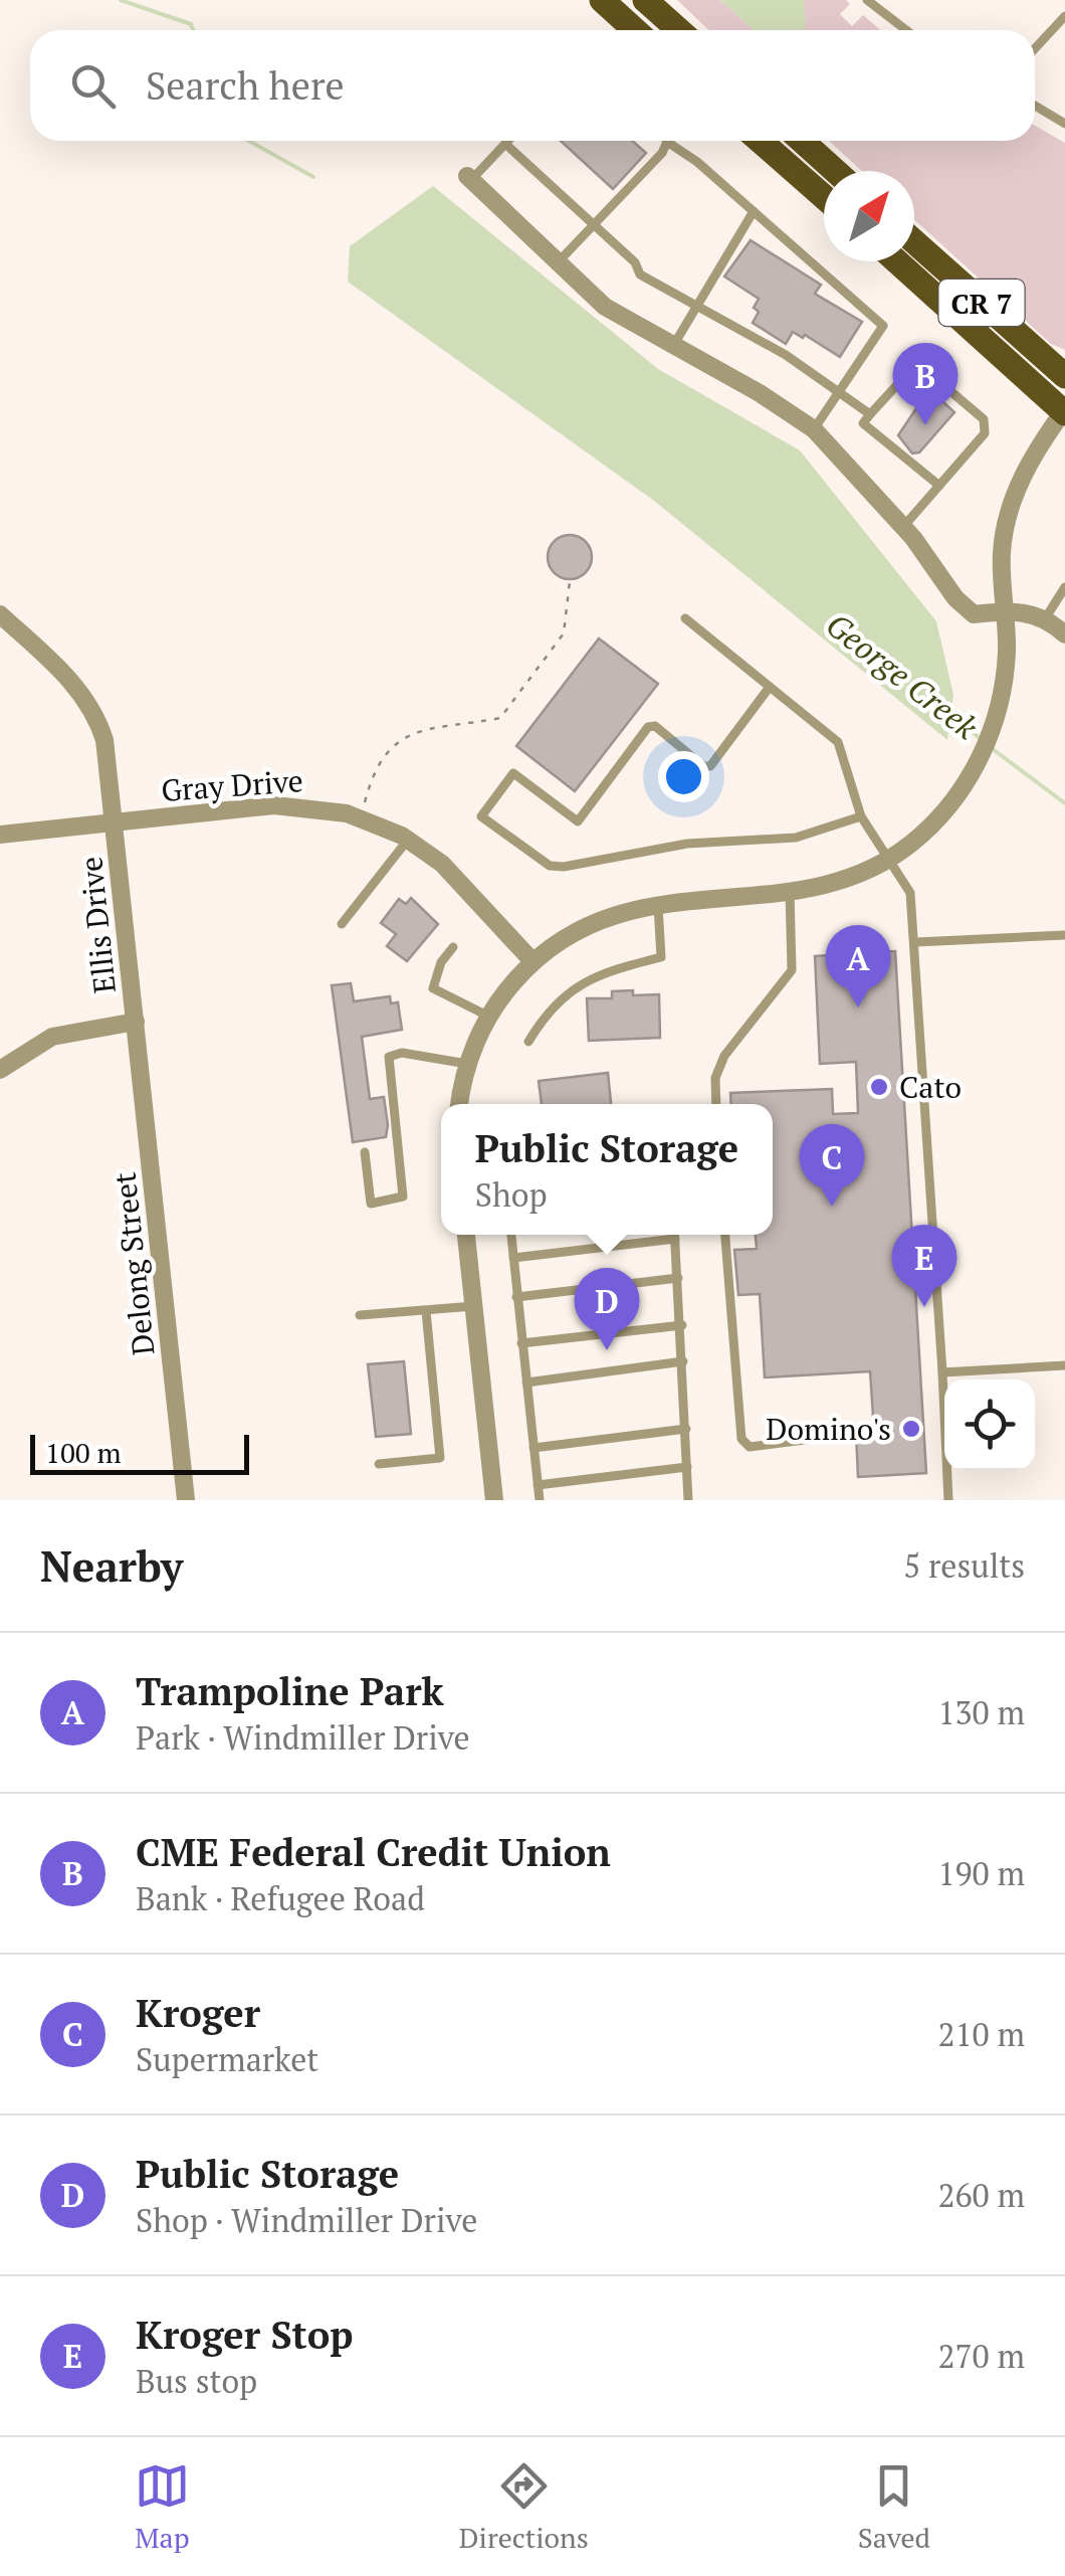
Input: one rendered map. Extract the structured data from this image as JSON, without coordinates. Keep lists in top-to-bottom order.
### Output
{
  "streets": {
    "main road": ["CR 7"],
    "street": ["Gray Drive", "Ellis Drive", "Delong Street"]
  },
  "crossings": [
    ["Gray Drive", "Ellis Drive"],
    ["Ellis Drive", "Delong Street"]
  ],
  "water": ["George Creek"],
  "places": ["Cato", "Domino's"],
  "scale_bar": "100 m",
  "north": "top right",
  "page": {
    "search": "Search here",
    "pins": [
      "B",
      "A",
      "C",
      "E",
      "D"
    ],
    "popup": ["Public Storage", "Shop"],
    "scale": "100 m",
    "heading": ["Nearby", "5 results"],
    "list": [
      {
        "mark": "A",
        "name": "Trampoline Park",
        "note": "Park · Windmiller Drive",
        "value": "130 m"
      },
      {
        "mark": "B",
        "name": "CME Federal Credit Union",
        "note": "Bank · Refugee Road",
        "value": "190 m"
      },
      {
        "mark": "C",
        "name": "Kroger",
        "note": "Supermarket",
        "value": "210 m"
      },
      {
        "mark": "D",
        "name": "Public Storage",
        "note": "Shop · Windmiller Drive",
        "value": "260 m"
      },
      {
        "mark": "E",
        "name": "Kroger Stop",
        "note": "Bus stop",
        "value": "270 m"
      }
    ],
    "nav": ["Map", "Directions", "Saved"]
  }
}
